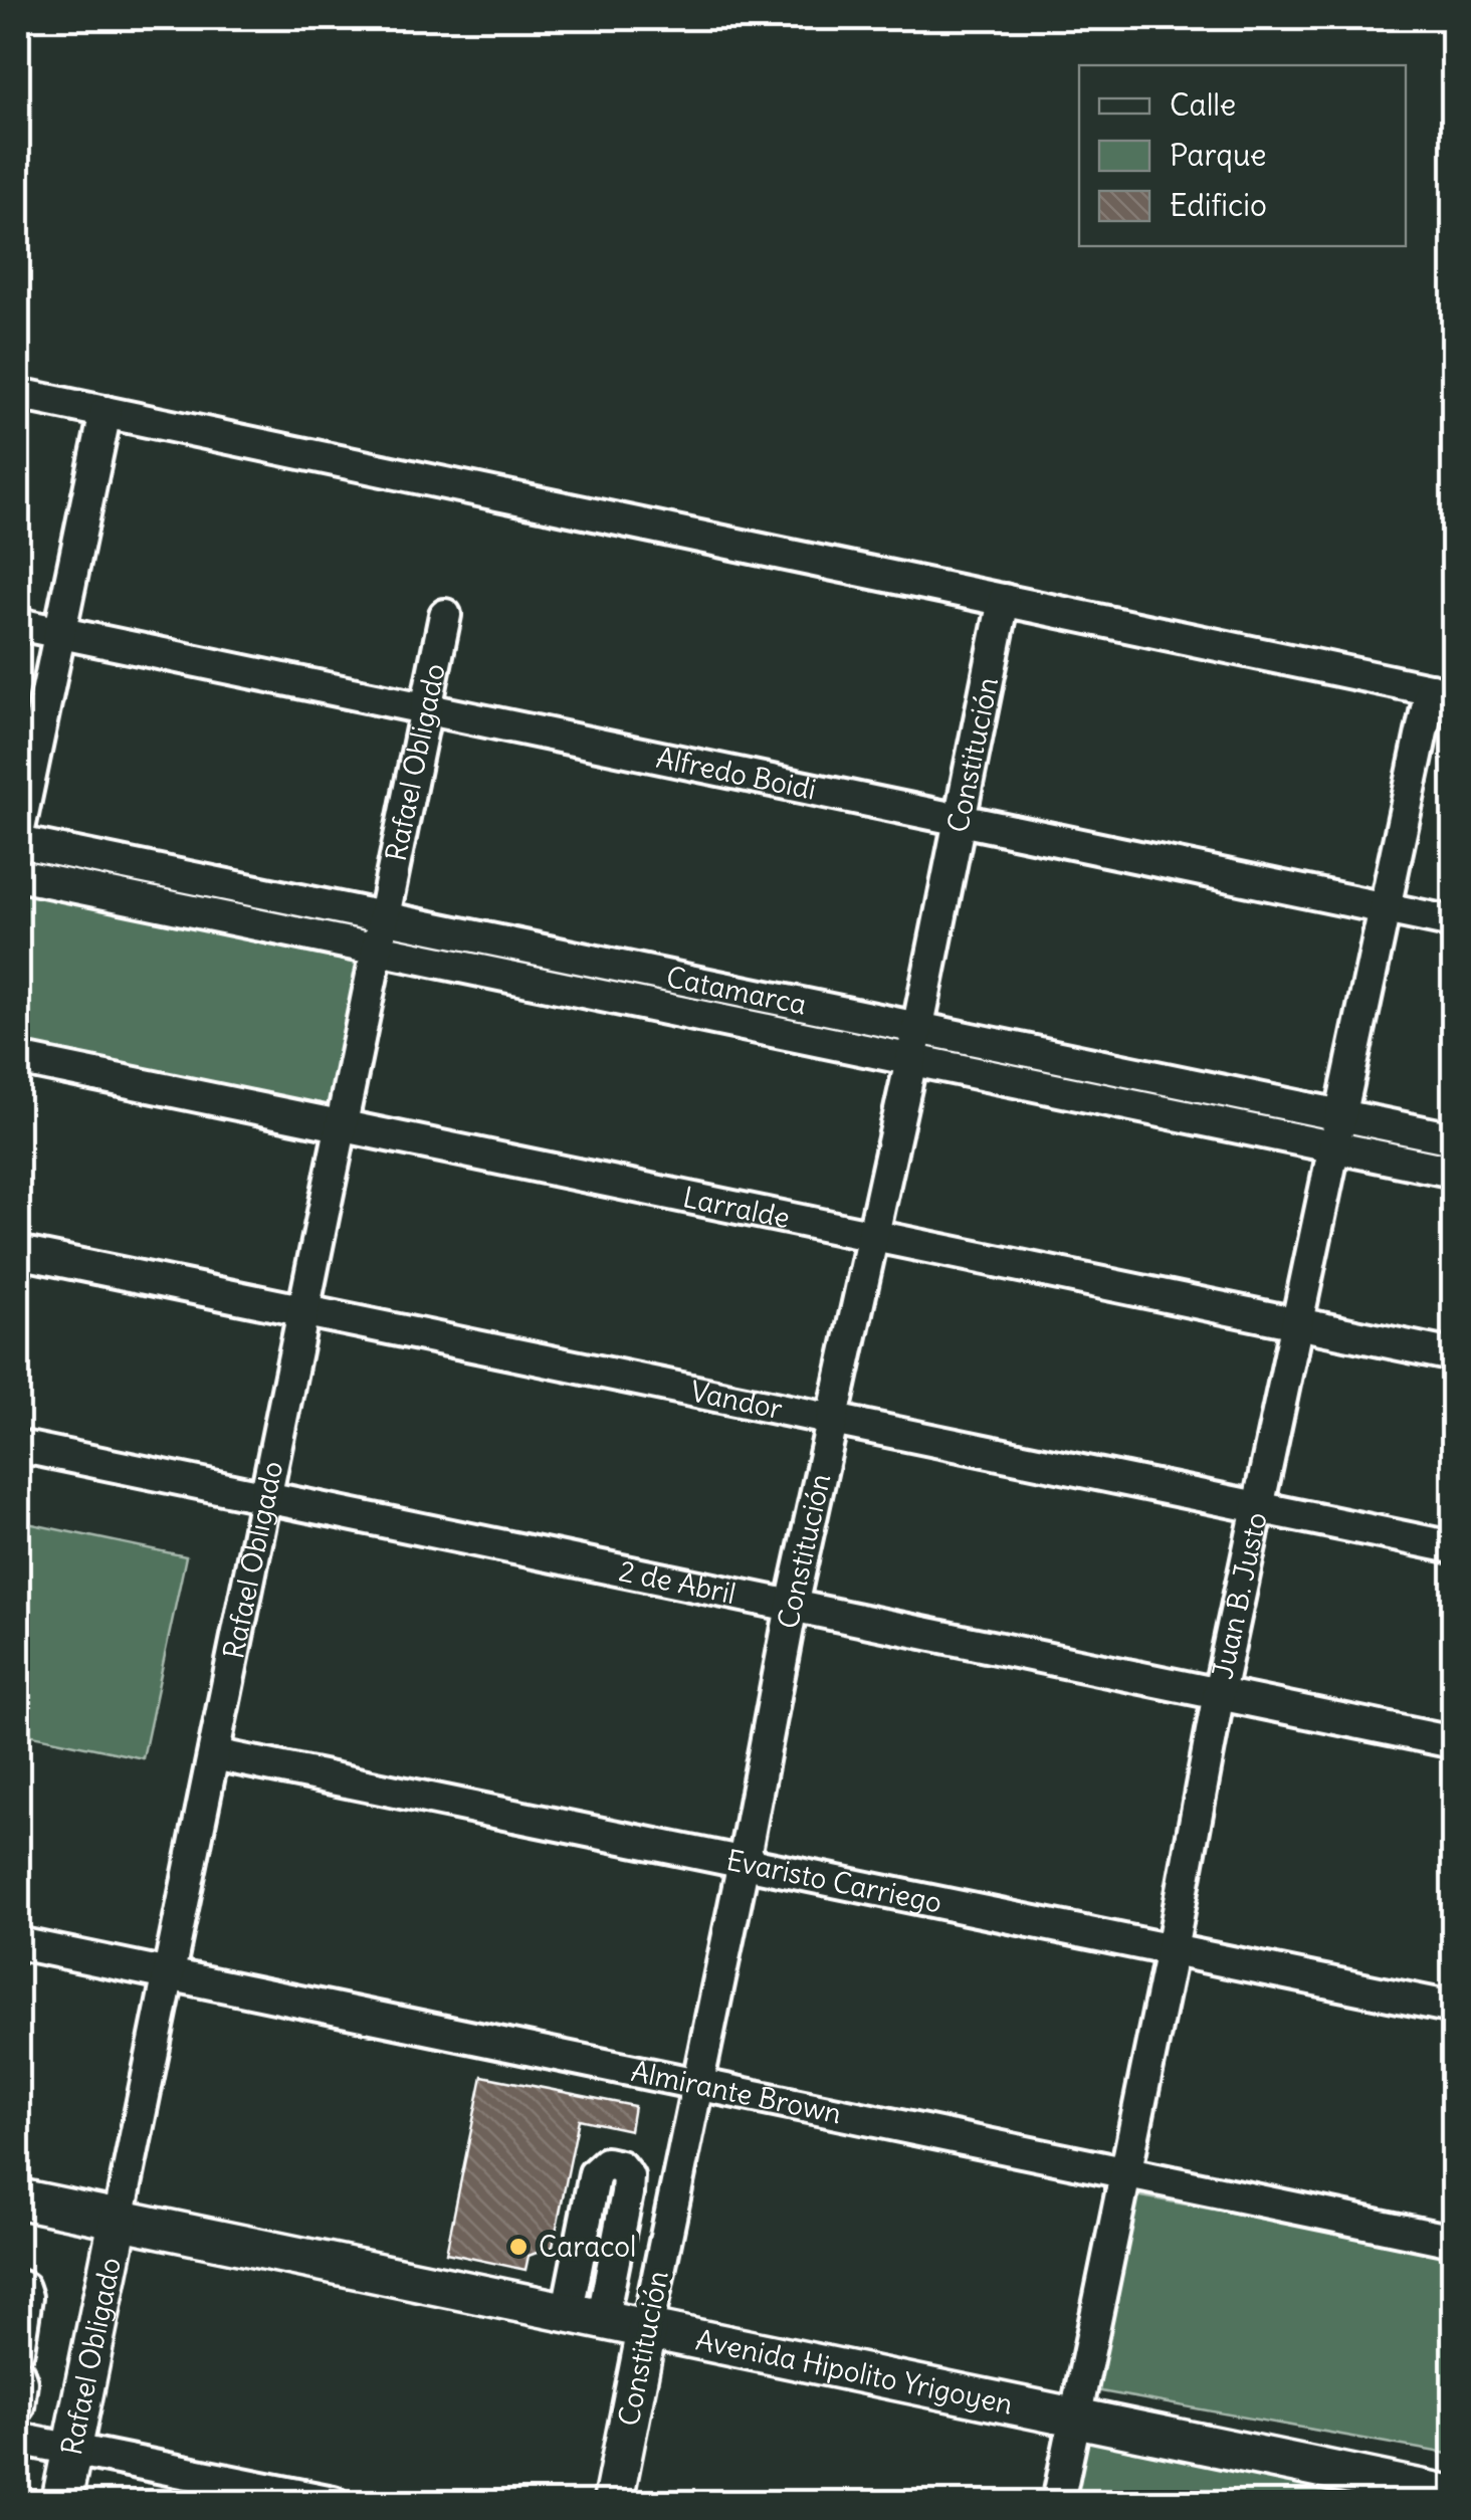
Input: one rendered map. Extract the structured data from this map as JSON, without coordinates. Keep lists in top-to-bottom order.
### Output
{
  "streets": {
    "main road": ["Constitución", "Rafael Obligado", "Avenida Hipolito Yrigoyen"],
    "street": [
      "Alfredo Boidi",
      "Catamarca",
      "Larralde",
      "Vandor",
      "2 de Abril",
      "Juan B. Justo",
      "Evaristo Carriego",
      "Almirante Brown"
    ]
  },
  "crossings": [
    ["Constitución", "Alfredo Boidi"],
    ["Constitución", "Catamarca"],
    ["Constitución", "Larralde"],
    ["Constitución", "Vandor"],
    ["Constitución", "2 de Abril"],
    ["Constitución", "Evaristo Carriego"],
    ["Constitución", "Almirante Brown"],
    ["Constitución", "Avenida Hipolito Yrigoyen"],
    ["Rafael Obligado", "Alfredo Boidi"],
    ["Rafael Obligado", "Catamarca"],
    ["Rafael Obligado", "Larralde"],
    ["Rafael Obligado", "Vandor"],
    ["Rafael Obligado", "2 de Abril"],
    ["Rafael Obligado", "Evaristo Carriego"],
    ["Rafael Obligado", "Almirante Brown"],
    ["Rafael Obligado", "Avenida Hipolito Yrigoyen"],
    ["Alfredo Boidi", "Juan B. Justo"],
    ["Catamarca", "Juan B. Justo"],
    ["Larralde", "Juan B. Justo"],
    ["Vandor", "Juan B. Justo"],
    ["2 de Abril", "Juan B. Justo"],
    ["Juan B. Justo", "Evaristo Carriego"],
    ["Juan B. Justo", "Almirante Brown"],
    ["Juan B. Justo", "Avenida Hipolito Yrigoyen"]
  ],
  "places": ["Caracol"],
  "legend": ["Calle", "Parque", "Edificio"]
}
